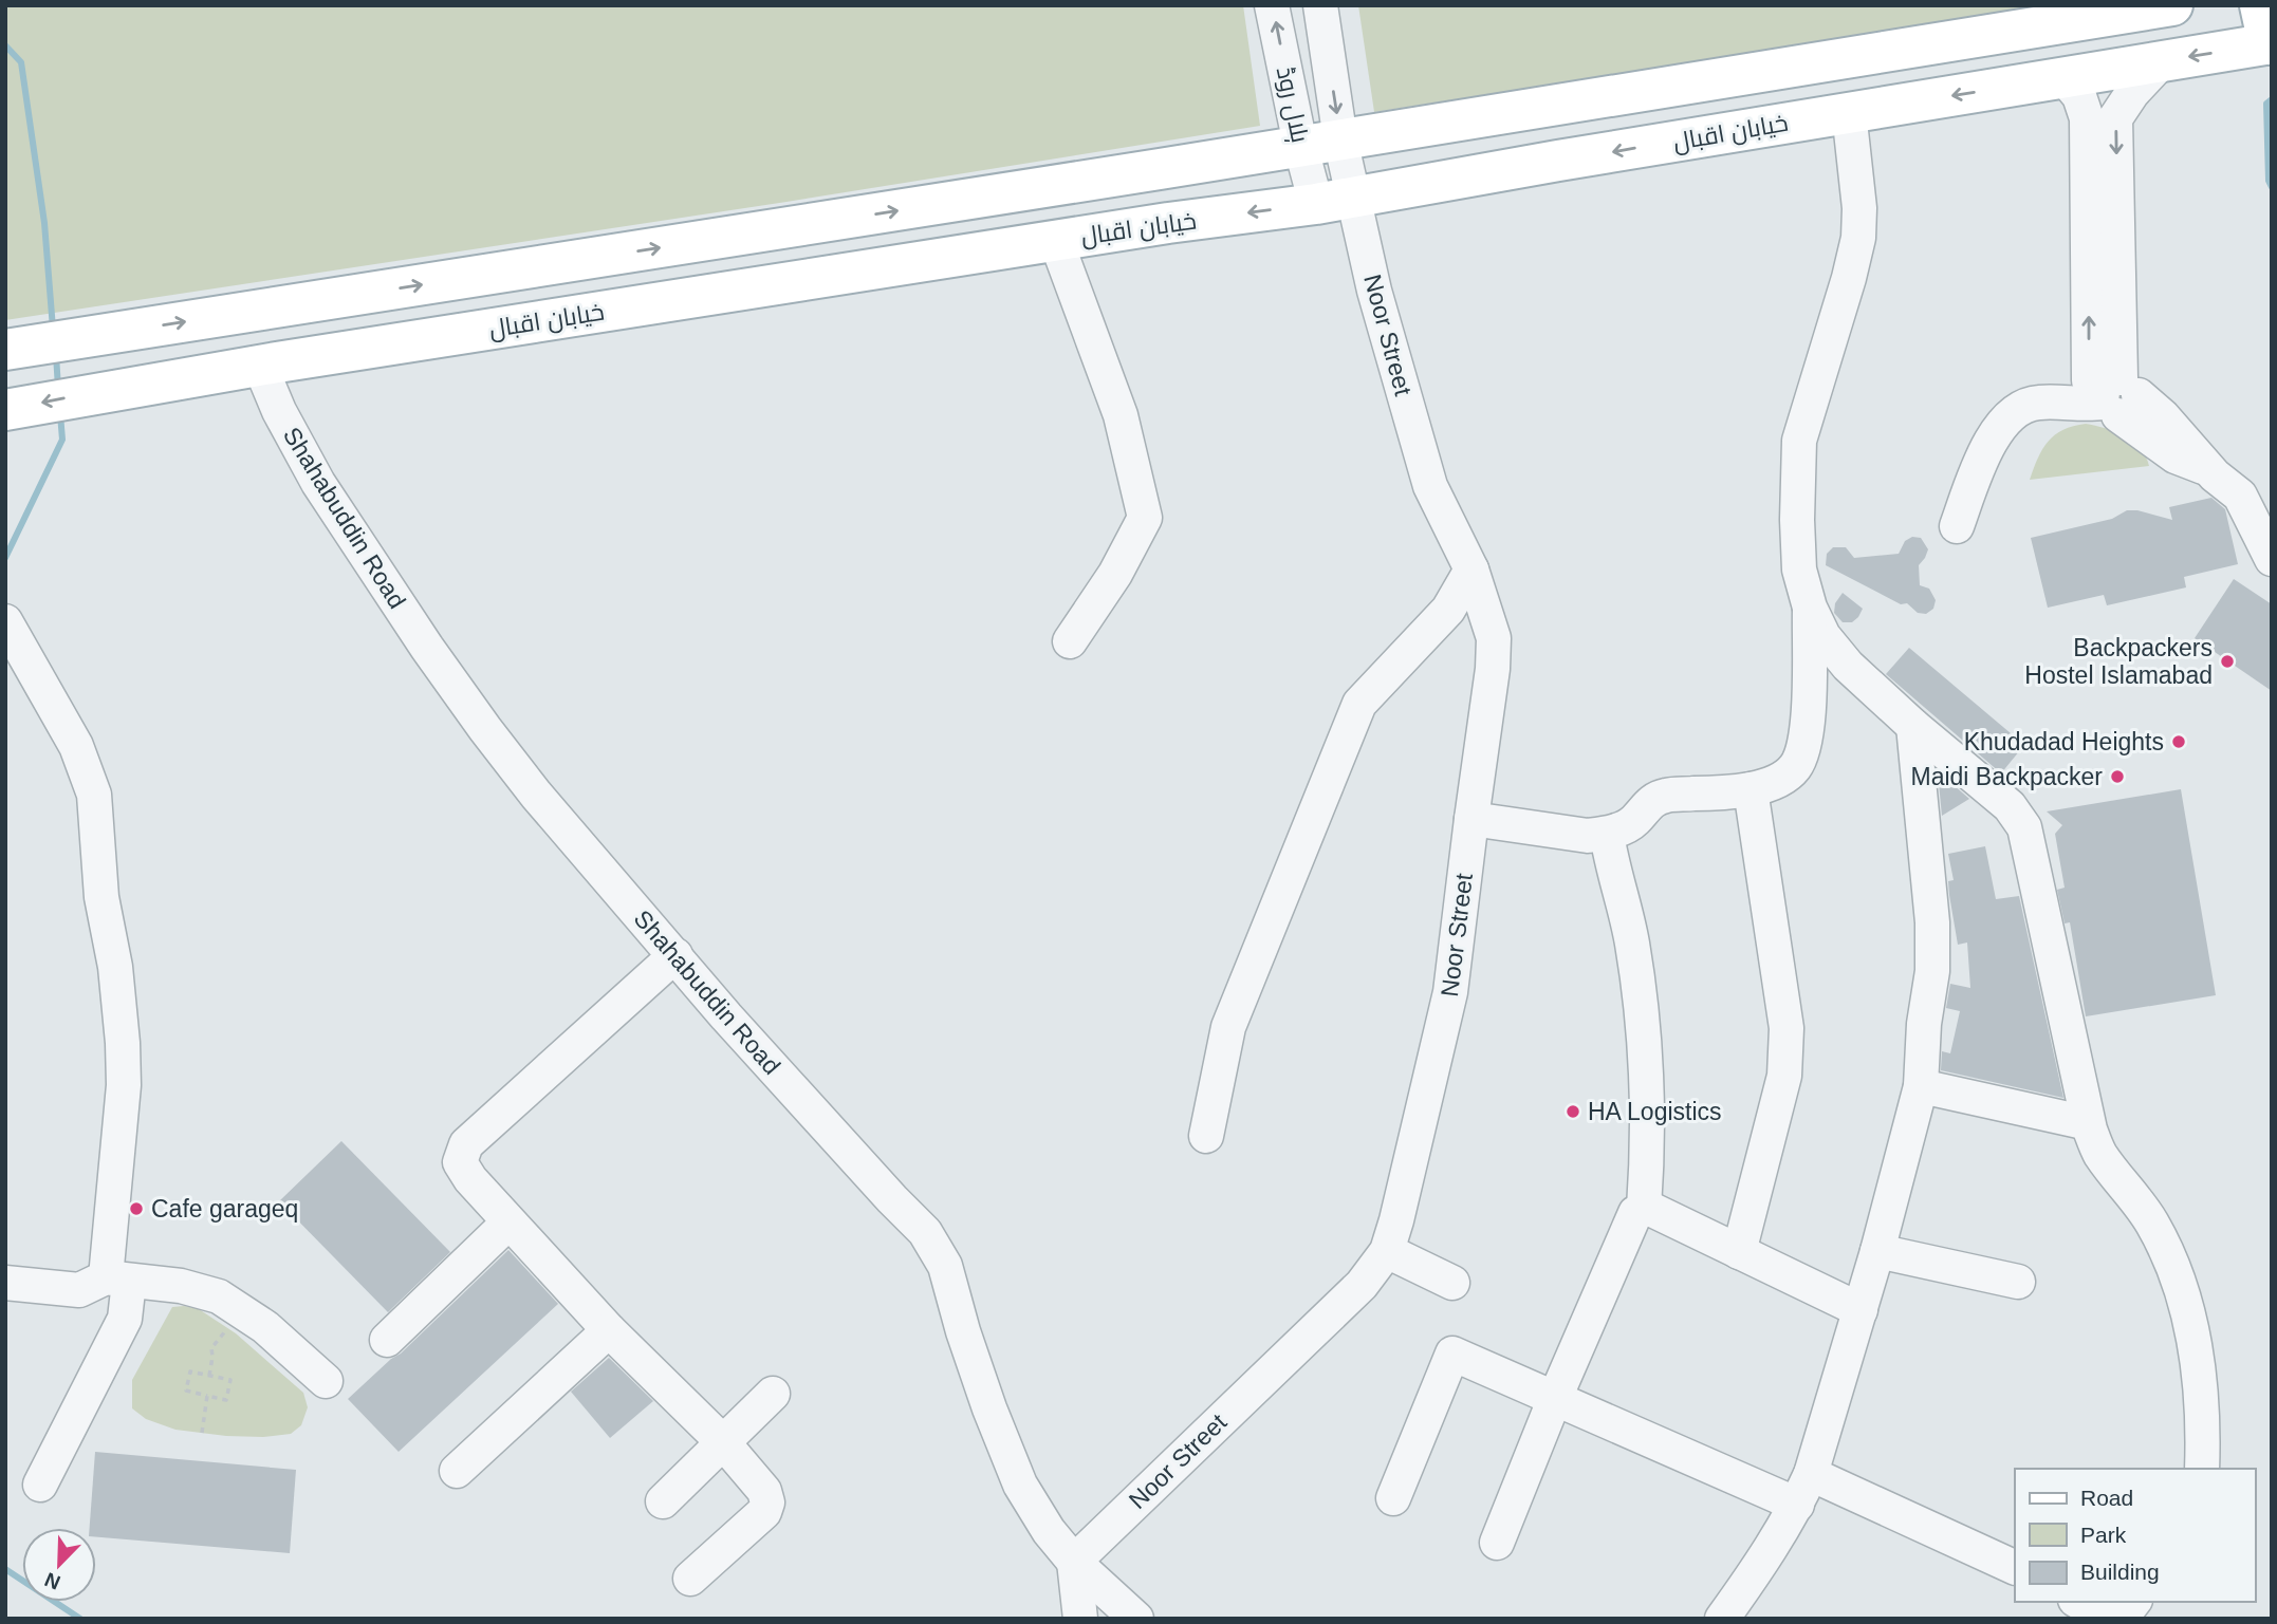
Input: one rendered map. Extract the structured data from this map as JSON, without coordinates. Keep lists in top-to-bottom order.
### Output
{
  "streets": {
    "main road": ["خیابان اقبال"],
    "street": ["ہلال روڈ", "Noor Street", "Shahabuddin Road"]
  },
  "crossings": [
    ["ہلال روڈ", "خیابان اقبال"],
    ["ہلال روڈ", "Noor Street"],
    ["خیابان اقبال", "Noor Street"],
    ["خیابان اقبال", "Shahabuddin Road"],
    ["Noor Street", "Shahabuddin Road"]
  ],
  "places": [
    "Backpackers Hostel Islamabad",
    "Khudadad Heights",
    "Maidi Backpacker",
    "HA Logistics",
    "Cafe garageq"
  ],
  "legend": ["Road", "Park", "Building"],
  "north": "bottom left"
}
